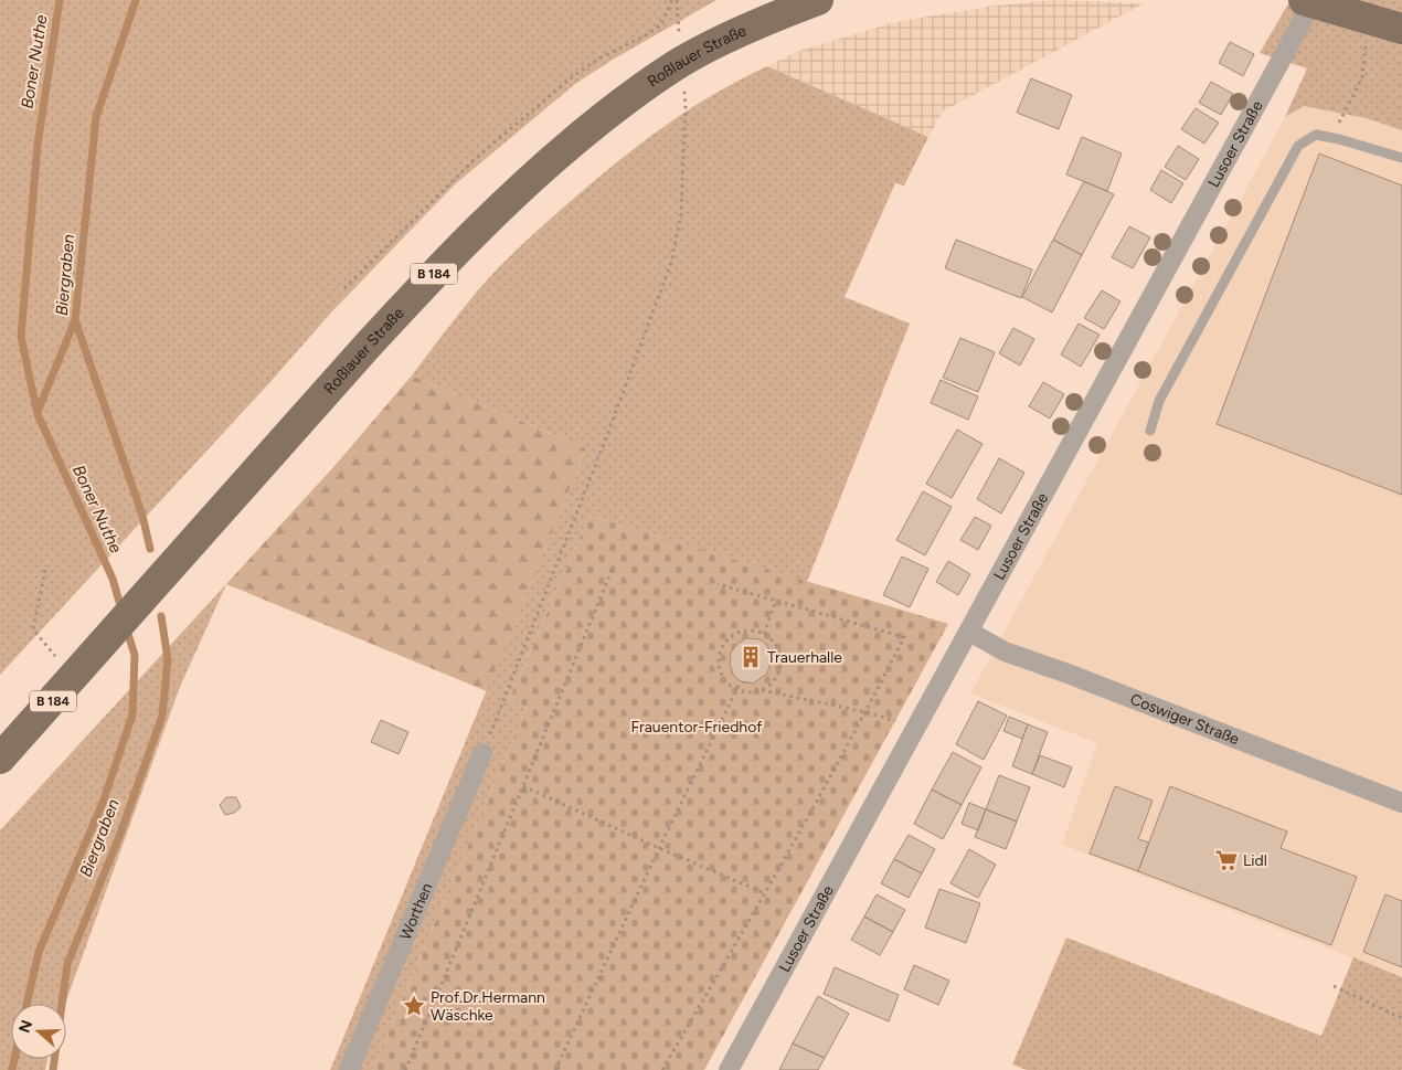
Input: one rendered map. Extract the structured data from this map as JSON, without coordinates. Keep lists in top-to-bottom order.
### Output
{
  "streets": {
    "main road": ["Roßlauer Straße", "B 184"],
    "street": ["Lusoer Straße", "Coswiger Straße", "Worthen"]
  },
  "crossings": [
    ["Lusoer Straße", "Coswiger Straße"]
  ],
  "water": ["Boner Nuthe", "Biergraben"],
  "parks": ["Frauentor-Friedhof"],
  "places": {
    "building": ["Trauerhalle"],
    "supermarket": ["Lidl"],
    "place": ["Prof.Dr.Hermann Wäschke"]
  },
  "north": "left"
}
